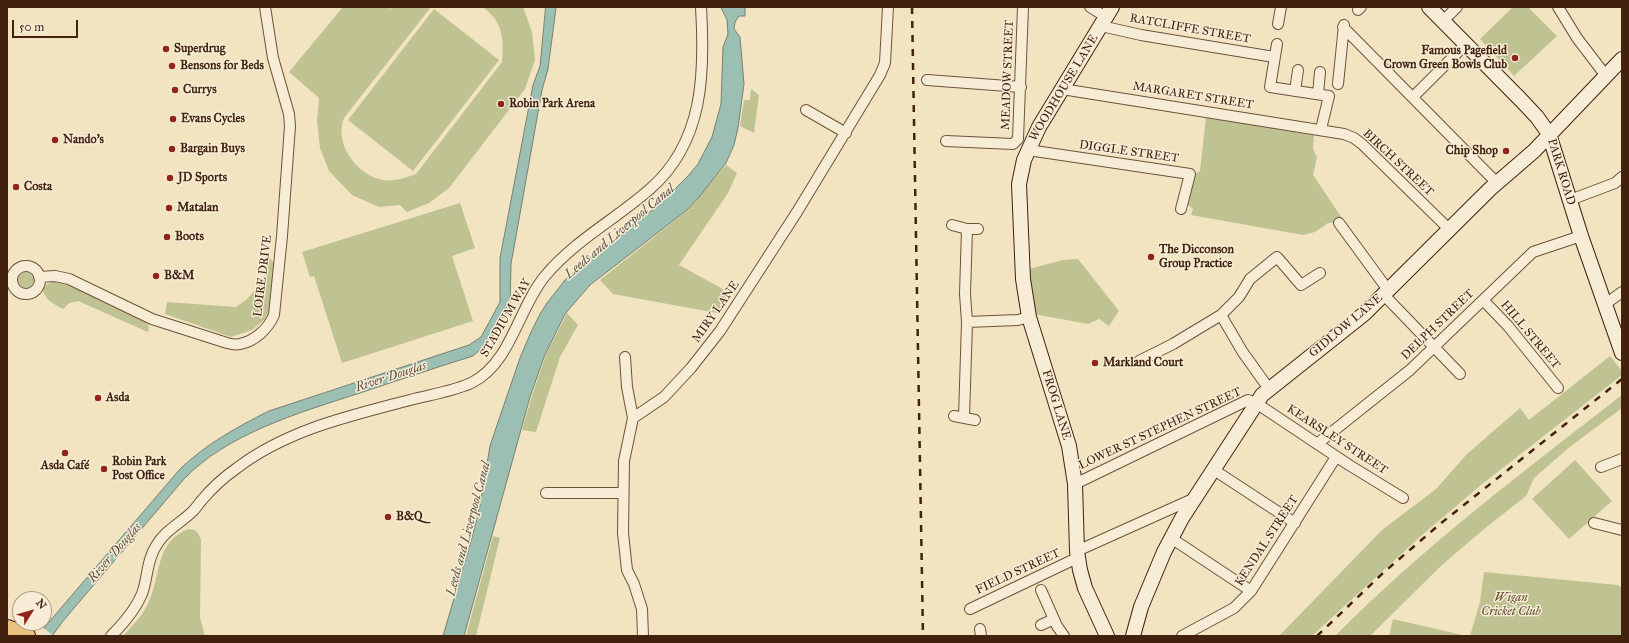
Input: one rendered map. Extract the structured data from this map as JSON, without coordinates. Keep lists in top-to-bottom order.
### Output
{
  "streets": {
    "street": [
      "RATCLIFFE STREET",
      "MEADOW STREET",
      "WOODHOUSE LANE",
      "MARGARET STREET",
      "DIGGLE STREET",
      "BIRCH STREET",
      "PARK ROAD",
      "LOIRE DRIVE",
      "MIRY LANE",
      "STADIUM WAY",
      "DELPH STREET",
      "GIDLOW LANE",
      "HILL STREET",
      "FROG LANE",
      "LOWER ST STEPHEN STREET",
      "KEARSLEY STREET",
      "KENDAL STREET",
      "FIELD STREET"
    ]
  },
  "crossings": [
    ["RATCLIFFE STREET", "WOODHOUSE LANE"],
    ["WOODHOUSE LANE", "MARGARET STREET"],
    ["WOODHOUSE LANE", "DIGGLE STREET"],
    ["WOODHOUSE LANE", "FROG LANE"],
    ["MARGARET STREET", "BIRCH STREET"],
    ["BIRCH STREET", "GIDLOW LANE"],
    ["PARK ROAD", "DELPH STREET"],
    ["PARK ROAD", "GIDLOW LANE"],
    ["DELPH STREET", "HILL STREET"],
    ["DELPH STREET", "KEARSLEY STREET"],
    ["GIDLOW LANE", "LOWER ST STEPHEN STREET"],
    ["GIDLOW LANE", "KEARSLEY STREET"],
    ["GIDLOW LANE", "FIELD STREET"],
    ["FROG LANE", "LOWER ST STEPHEN STREET"],
    ["FROG LANE", "FIELD STREET"],
    ["LOWER ST STEPHEN STREET", "KEARSLEY STREET"],
    ["KEARSLEY STREET", "KENDAL STREET"]
  ],
  "water": ["Leeds and Liverpool Canal", "River Douglas"],
  "parks": ["Wigan Cricket Club"],
  "places": [
    "Superdrug",
    "Famous Pagefield Crown Green Bowls Club",
    "Bensons for Beds",
    "Currys",
    "Robin Park Arena",
    "Evans Cycles",
    "Nando's",
    "Bargain Buys",
    "Chip Shop",
    "JD Sports",
    "Costa",
    "Matalan",
    "Boots",
    "The Dicconson Group Practice",
    "B&M",
    "Markland Court",
    "Asda",
    "Asda Café",
    "Robin Park Post Office",
    "B&Q"
  ],
  "scale_bar": "50 m",
  "north": "top right"
}
